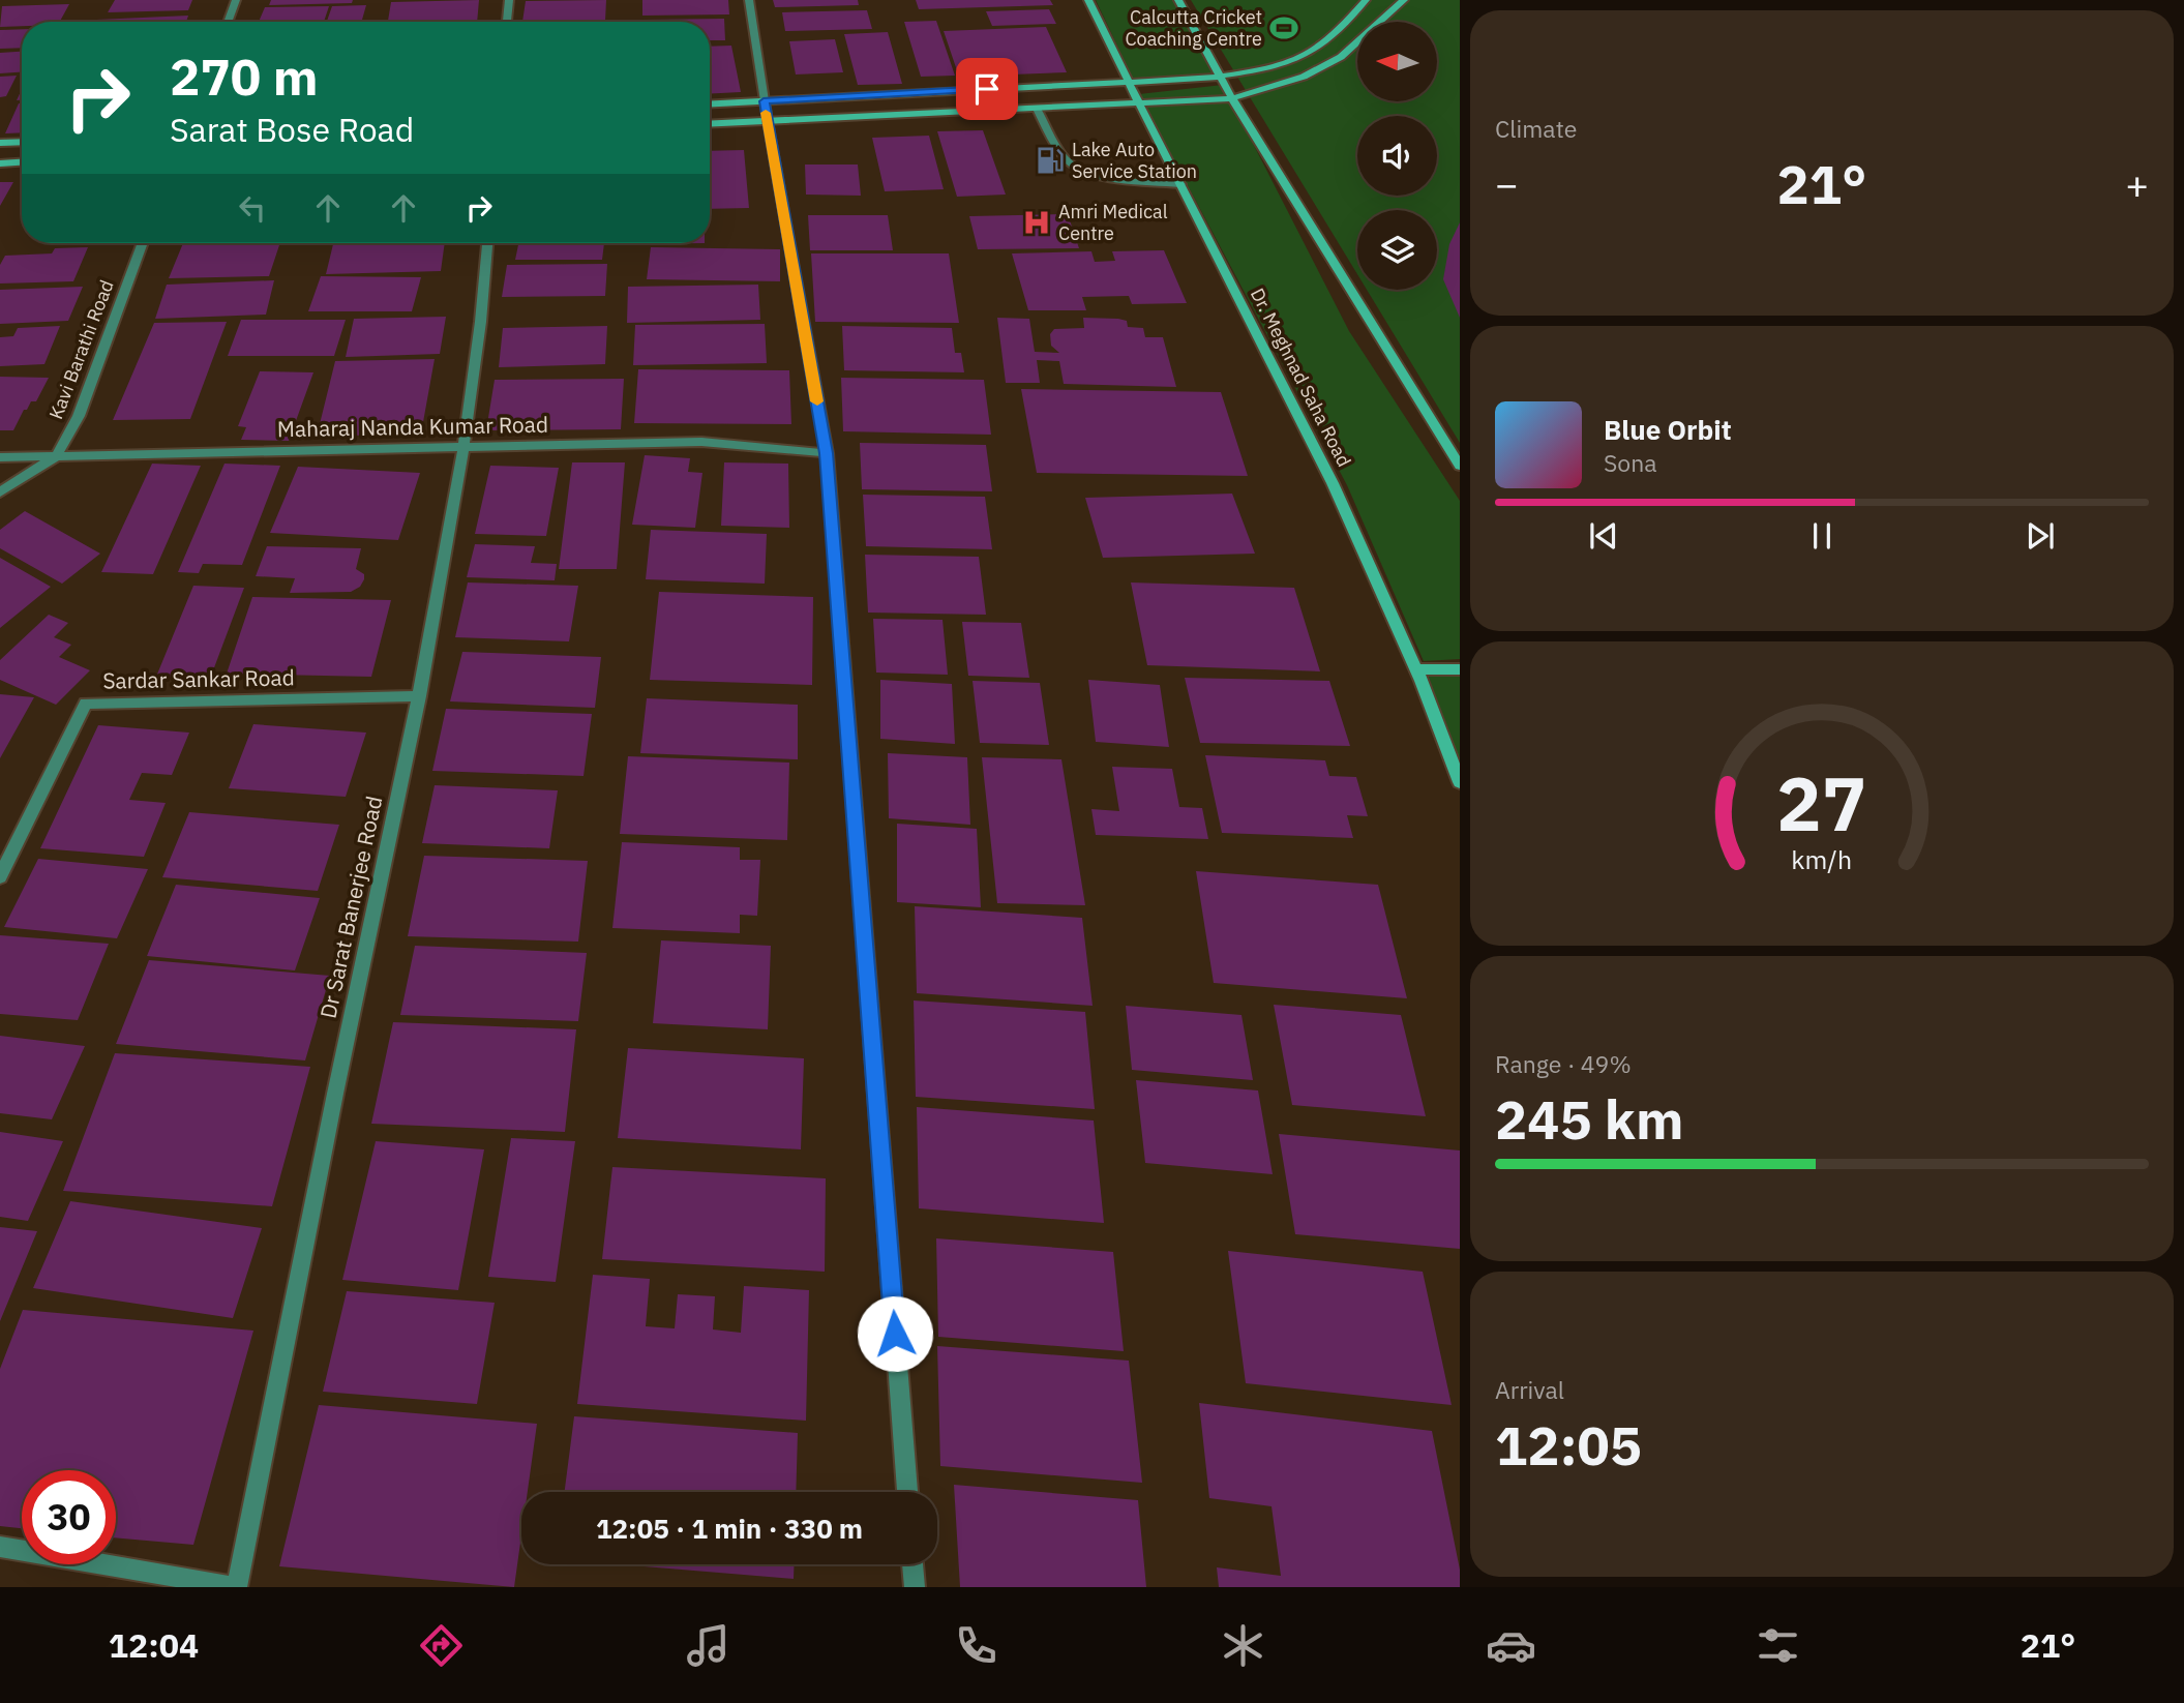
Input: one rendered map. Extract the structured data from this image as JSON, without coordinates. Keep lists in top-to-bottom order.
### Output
{
  "streets": {
    "street": [
      "Kavi Barathi Road",
      "Dr. Meghnad Saha Road",
      "Maharaj Nanda Kumar Road",
      "Sardar Sankar Road",
      "Dr Sarat Banerjee Road"
    ]
  },
  "crossings": [
    ["Kavi Barathi Road", "Maharaj Nanda Kumar Road"],
    ["Maharaj Nanda Kumar Road", "Dr Sarat Banerjee Road"],
    ["Sardar Sankar Road", "Dr Sarat Banerjee Road"]
  ],
  "places": {
    "sports": ["Calcutta Cricket Coaching Centre"],
    "fuel station": ["Lake Auto Service Station"],
    "hospital": ["Amri Medical Centre"]
  },
  "north": "left",
  "page": {
    "tile": [
      "Climate",
      ["Range · 49%", "245 km"],
      ["Arrival", "12:05"]
    ],
    "turn": ["270 m", "Sarat Bose Road"],
    "heat": ["−", "21°", "+"],
    "song": ["Blue Orbit", "Sona"],
    "limit": "30",
    "trip": "12:05 · 1 min · 330 m",
    "tabs": ["12:04", "21°"],
    "gauge": ["27", "km/h"]
  }
}
